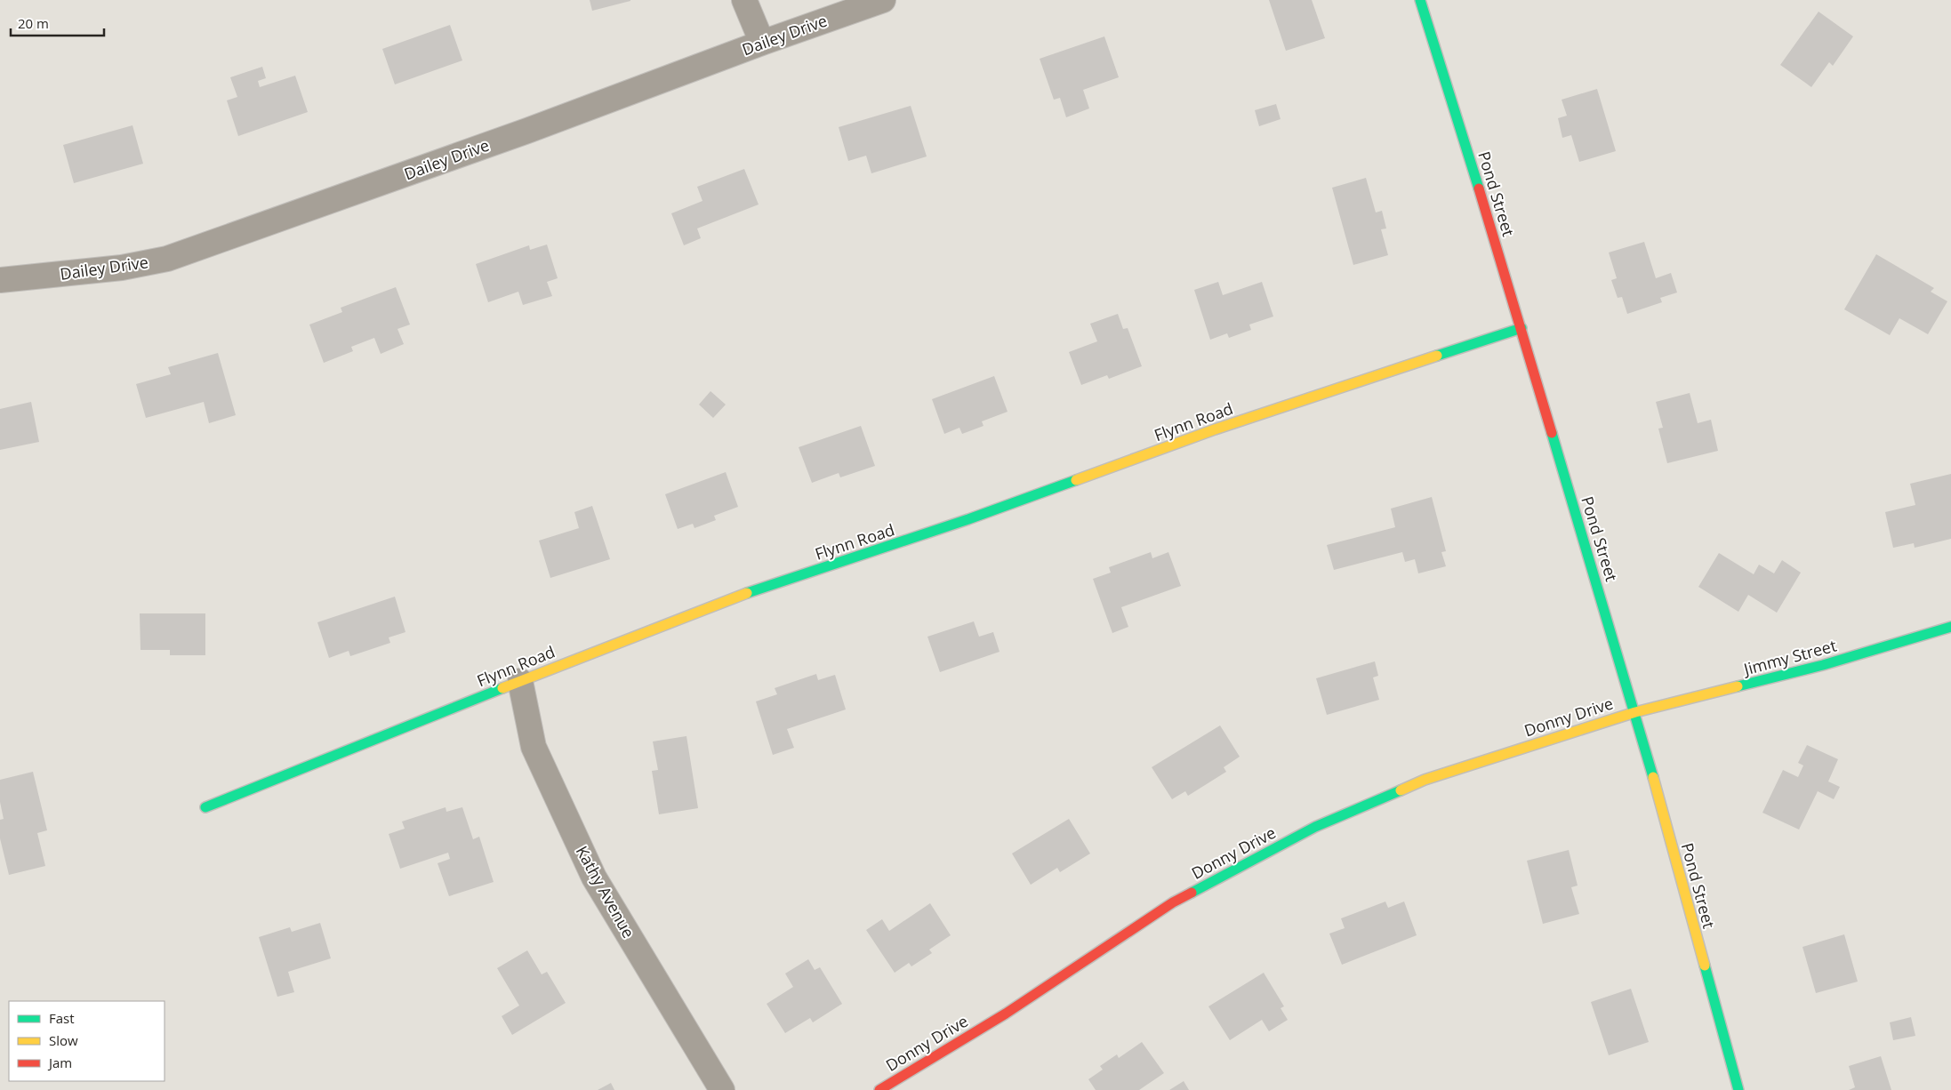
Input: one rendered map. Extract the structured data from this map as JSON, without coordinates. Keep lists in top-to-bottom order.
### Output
{
  "streets": {
    "street": [
      "Dailey Drive",
      "Pond Street",
      "Flynn Road",
      "Jimmy Street",
      "Donny Drive",
      "Kathy Avenue"
    ]
  },
  "crossings": [
    ["Pond Street", "Flynn Road"],
    ["Pond Street", "Jimmy Street"],
    ["Pond Street", "Donny Drive"],
    ["Flynn Road", "Kathy Avenue"],
    ["Jimmy Street", "Donny Drive"]
  ],
  "legend": ["Fast", "Slow", "Jam"],
  "scale_bar": "20 m"
}
